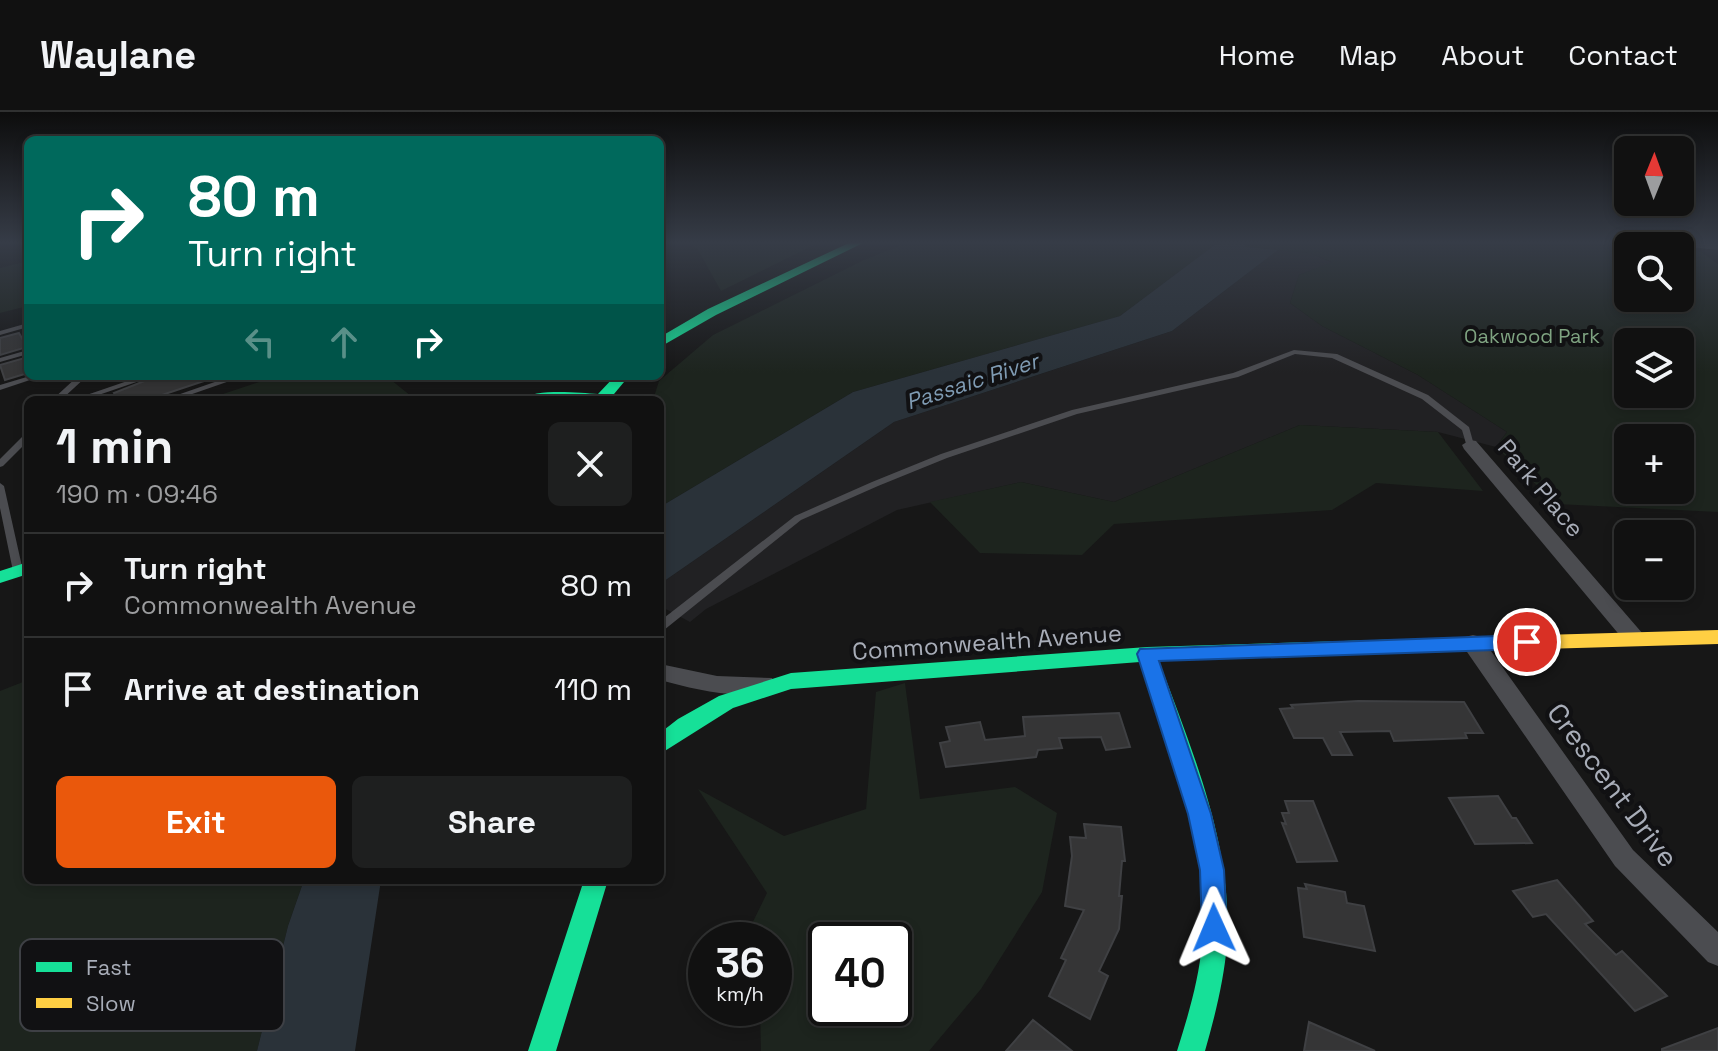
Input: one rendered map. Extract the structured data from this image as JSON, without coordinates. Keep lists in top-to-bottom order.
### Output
{
  "streets": {
    "street": ["Park Place", "Commonwealth Avenue", "Crescent Drive"]
  },
  "crossings": [
    ["Park Place", "Commonwealth Avenue"],
    ["Commonwealth Avenue", "Crescent Drive"]
  ],
  "water": ["Passaic River"],
  "parks": ["Oakwood Park"],
  "legend": ["Fast", "Slow"],
  "north": "top",
  "page": {
    "header": "Waylane",
    "nav": [
      "Home",
      "Map",
      "About",
      "Contact"
    ],
    "map_buttons": ["+", "−"],
    "turn": ["80 m", "Turn right"],
    "heading": ["1 min", "190 m · 09:46"],
    "list": [
      {
        "name": "Turn right",
        "note": "Commonwealth Avenue",
        "value": "80 m"
      },
      {
        "name": "Arrive at destination",
        "value": "110 m"
      }
    ],
    "buttons": ["Exit", "Share"],
    "speed": "36 km/h",
    "limit": "40"
  }
}
